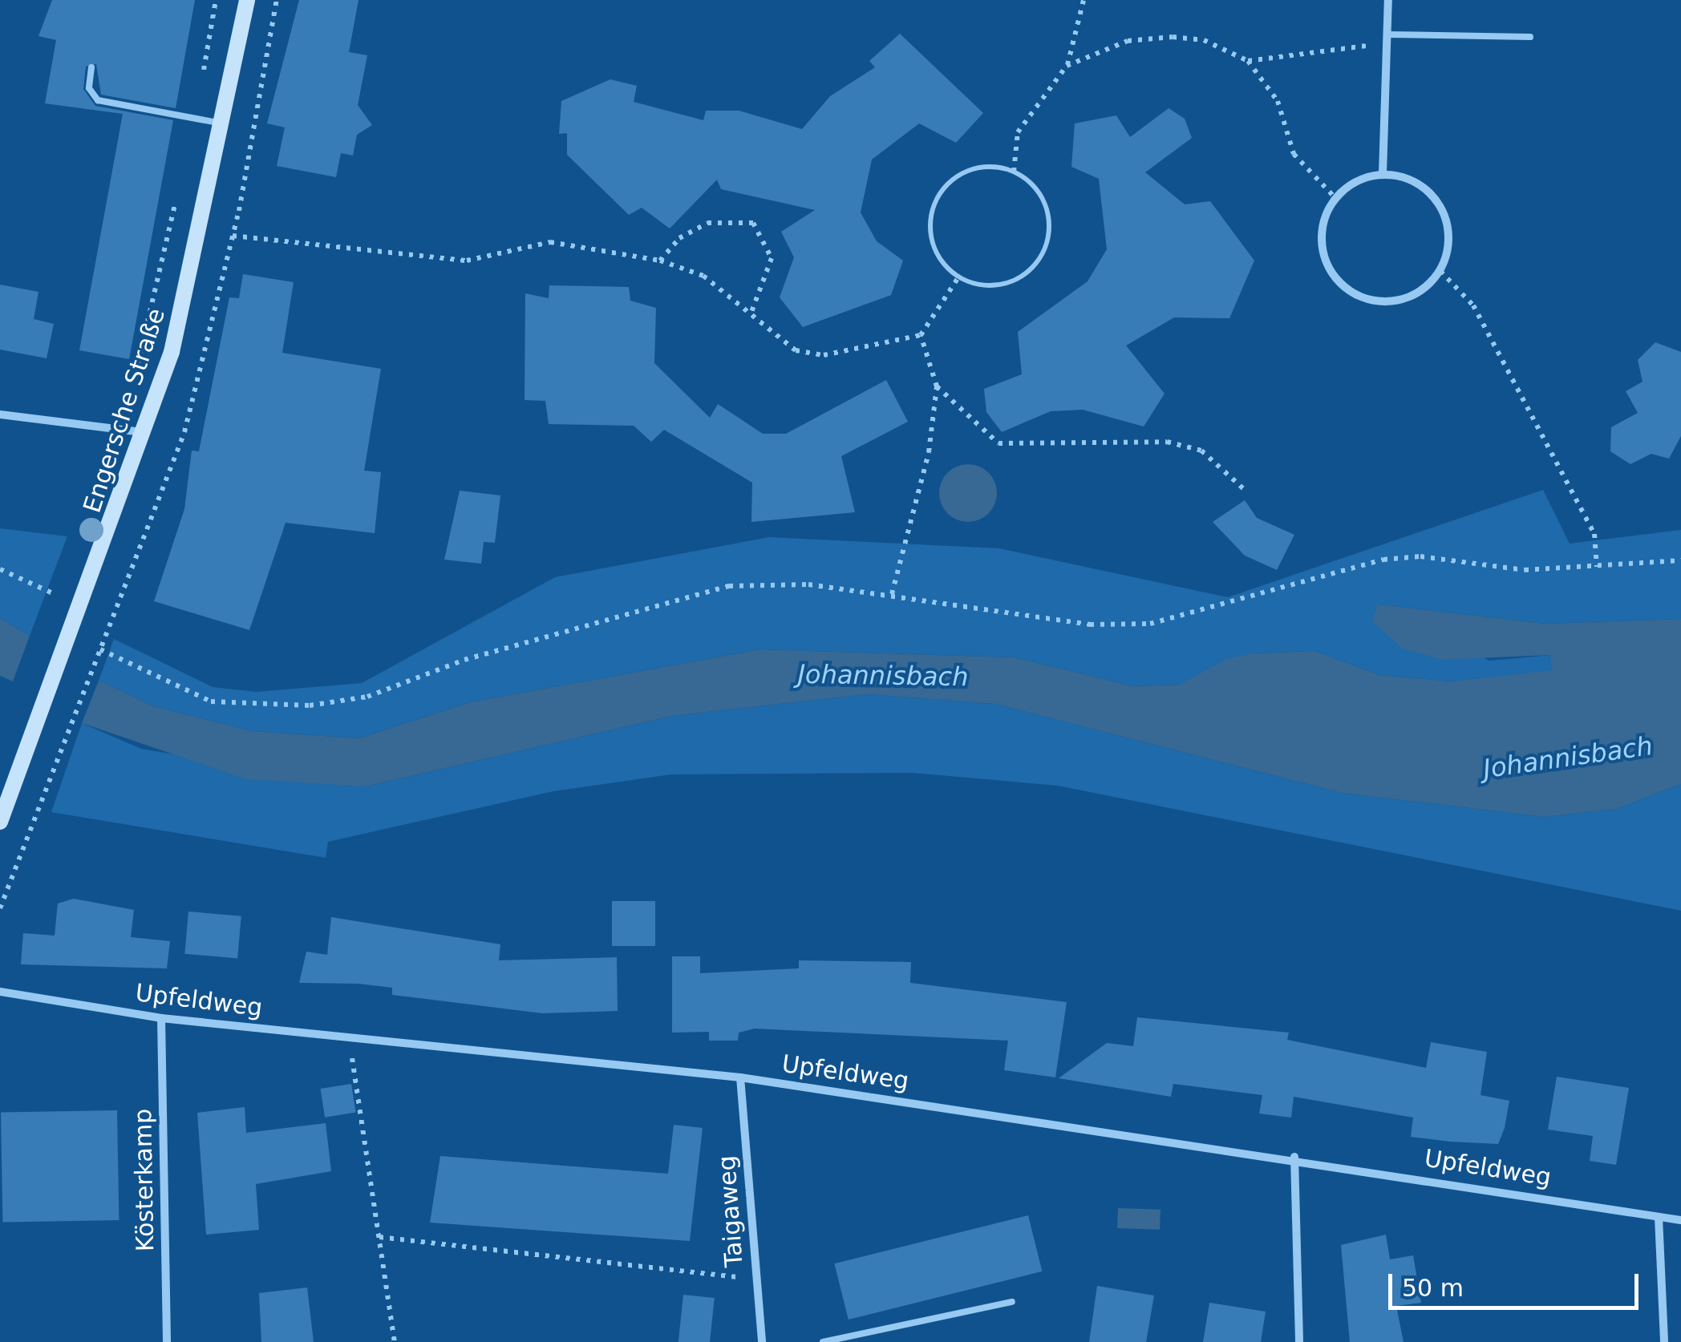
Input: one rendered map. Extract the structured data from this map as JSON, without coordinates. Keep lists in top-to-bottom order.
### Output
{
  "streets": {
    "main road": ["Engersche Straße"],
    "street": ["Upfeldweg", "Kösterkamp", "Taigaweg"]
  },
  "crossings": [
    ["Upfeldweg", "Kösterkamp"],
    ["Upfeldweg", "Taigaweg"]
  ],
  "water": ["Johannisbach"],
  "scale_bar": "50 m"
}
